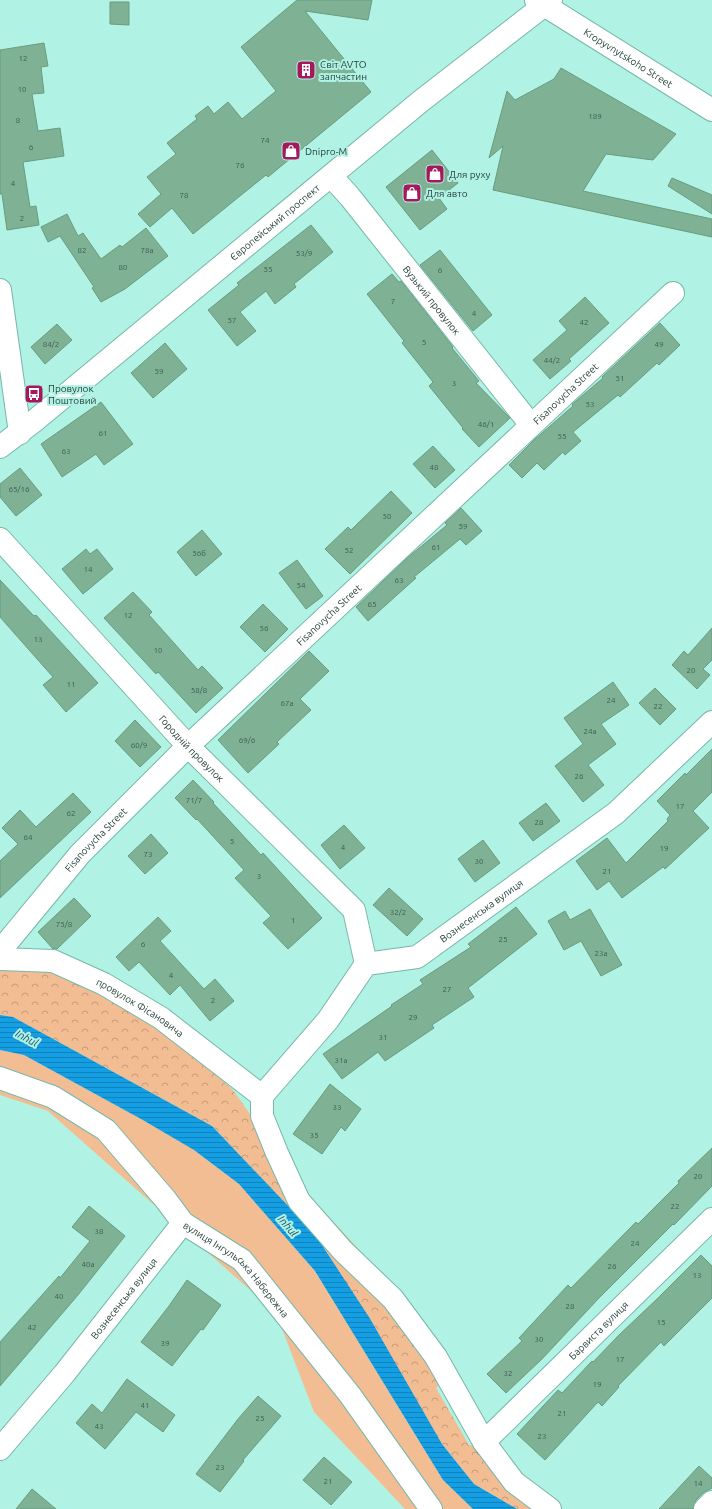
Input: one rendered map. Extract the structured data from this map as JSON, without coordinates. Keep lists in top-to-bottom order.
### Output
{
  "streets": {
    "street": [
      "Kropyvnytskoho Street",
      "Європейський проспект",
      "Вузький провулок",
      "Fisanovycha Street",
      "Городній провулок",
      "Вознесенська вулиця",
      "провулок Фісановича",
      "вулиця Інгульська Набережна",
      "Барвиста вулиця"
    ]
  },
  "crossings": [
    ["Kropyvnytskoho Street", "Європейський проспект"],
    ["Європейський проспект", "Вузький провулок"],
    ["Вузький провулок", "Fisanovycha Street"],
    ["Fisanovycha Street", "Городній провулок"],
    ["Городній провулок", "Вознесенська вулиця"],
    ["Вознесенська вулиця", "вулиця Інгульська Набережна"]
  ],
  "water": ["Inhul"],
  "places": {
    "building": ["Світ AVTO запчастин"],
    "shop": ["Dnipro-M", "Для руху", "Для авто"],
    "bus stop": ["Провулок Поштовий"]
  },
  "house_numbers": [
    "12",
    "10",
    "189",
    "8",
    "74",
    "6",
    "76",
    "4",
    "78",
    "2",
    "82",
    "78а",
    "53/9",
    "80",
    "55",
    "6",
    "7",
    "4",
    "57",
    "42",
    "5",
    "84/2",
    "49",
    "44/2",
    "59",
    "51",
    "3",
    "53",
    "46/1",
    "61",
    "55",
    "63",
    "48",
    "65/16",
    "50",
    "59",
    "61",
    "52",
    "56б",
    "14",
    "63",
    "54",
    "65",
    "12",
    "56",
    "13",
    "10",
    "20",
    "11",
    "58/8",
    "24",
    "67а",
    "22",
    "24а",
    "69/6",
    "60/9",
    "26",
    "71/7",
    "17",
    "62",
    "28",
    "64",
    "5",
    "4",
    "19",
    "73",
    "30",
    "21",
    "3",
    "32/2",
    "1",
    "75/8",
    "25",
    "6",
    "23а",
    "4",
    "27",
    "2",
    "29",
    "31",
    "31а",
    "33",
    "35",
    "20",
    "22",
    "38",
    "24",
    "40а",
    "26",
    "13",
    "40",
    "28",
    "15",
    "42",
    "30",
    "39",
    "17",
    "32",
    "19",
    "41",
    "21",
    "25",
    "43",
    "23",
    "23",
    "21",
    "14"
  ]
}
